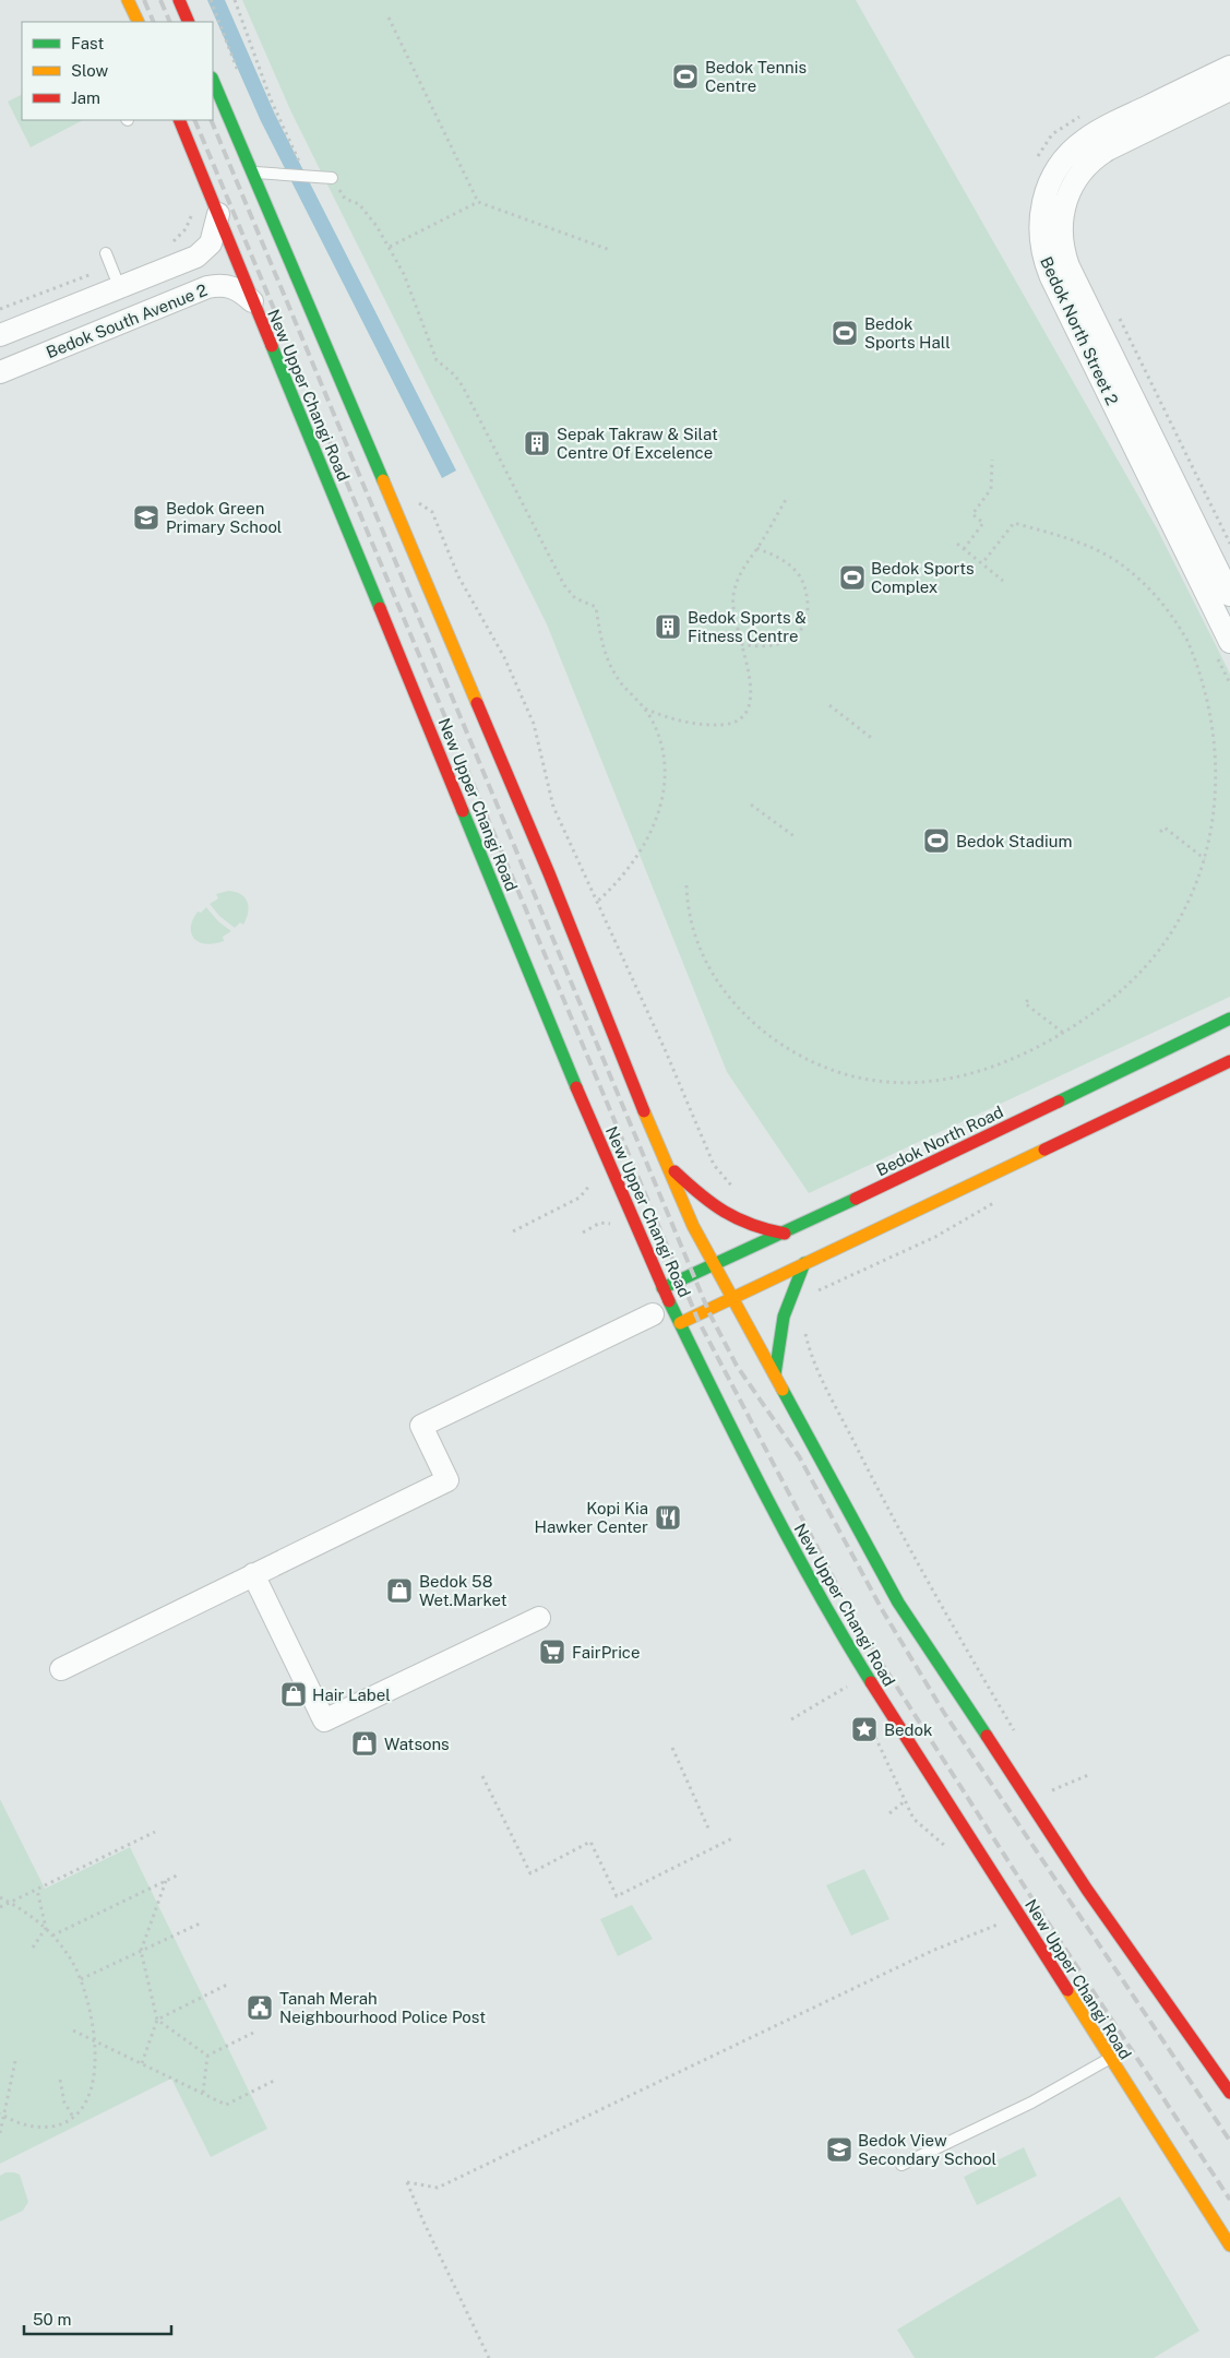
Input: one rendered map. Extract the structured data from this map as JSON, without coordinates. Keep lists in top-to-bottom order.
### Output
{
  "streets": {
    "main road": ["New Upper Changi Road", "Bedok North Road"],
    "street": ["Bedok South Avenue 2", "Bedok North Street 2"]
  },
  "crossings": [
    ["Bedok South Avenue 2", "New Upper Changi Road"],
    ["New Upper Changi Road", "Bedok North Road"]
  ],
  "places": {
    "sports": [
      "Bedok Tennis Centre",
      "Bedok Sports Hall",
      "Bedok Sports Complex",
      "Bedok Stadium"
    ],
    "building": ["Sepak Takraw & Silat Centre Of Excelence", "Bedok Sports & Fitness Centre"],
    "school or university": ["Bedok Green Primary School", "Bedok View Secondary School"],
    "restaurant": ["Kopi Kia Hawker Center"],
    "shop": ["Bedok 58 Wet.Market", "Hair Label", "Watsons"],
    "supermarket": ["FairPrice"],
    "place": ["Bedok"],
    "public building": ["Tanah Merah Neighbourhood Police Post"]
  },
  "legend": ["Fast", "Slow", "Jam"],
  "scale_bar": "50 m"
}
